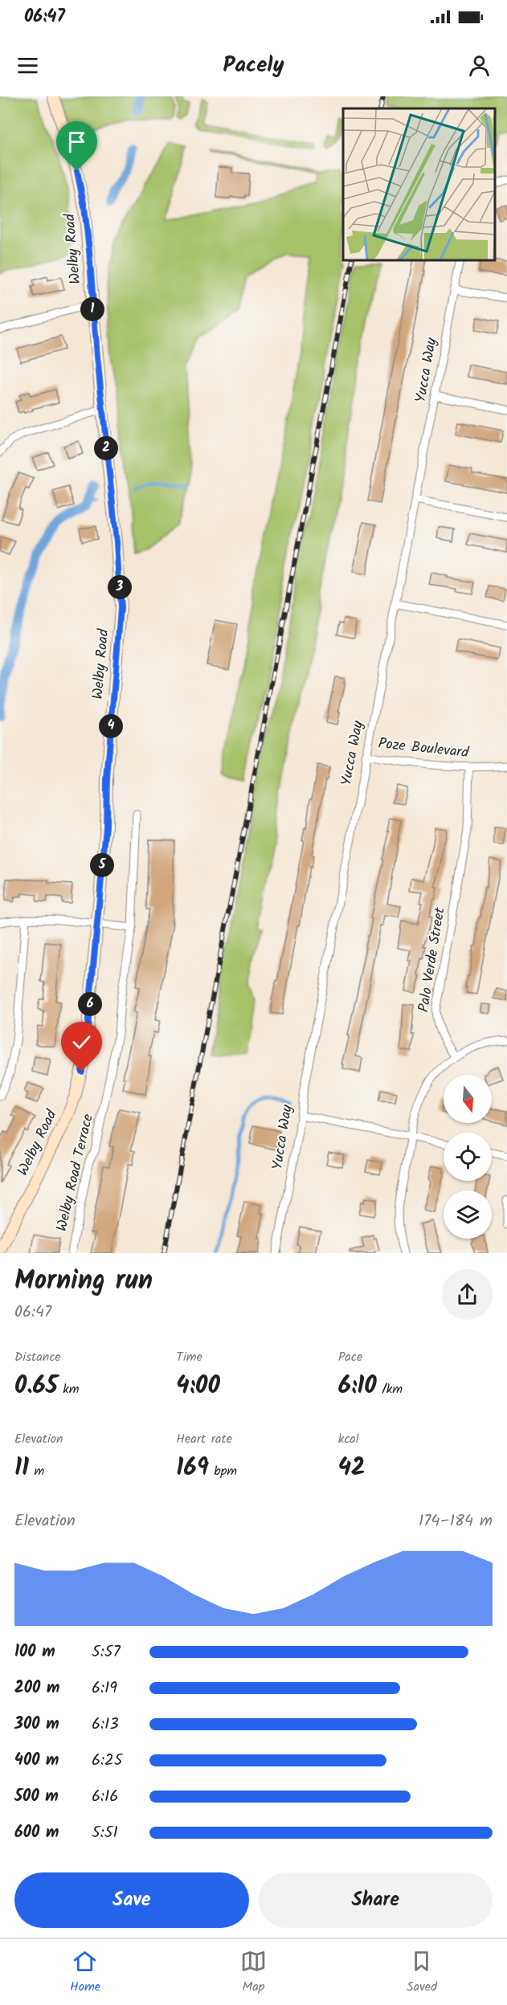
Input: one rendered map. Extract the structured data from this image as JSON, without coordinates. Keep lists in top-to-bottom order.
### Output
{
  "streets": {
    "street": [
      "Welby Road",
      "Yucca Way",
      "Poze Boulevard",
      "Palo Verde Street",
      "Welby Road Terrace"
    ]
  },
  "crossings": [
    ["Yucca Way", "Poze Boulevard"],
    ["Poze Boulevard", "Palo Verde Street"]
  ],
  "north": "bottom",
  "page": {
    "status": "06:47",
    "header": "Pacely",
    "pins": [
      "1",
      "2",
      "3",
      "4",
      "5",
      "6"
    ],
    "heading": ["Morning run", "06:47"],
    "stats": [
      ["Distance", "0.65 km"],
      ["Time", "4:00"],
      ["Pace", "6:10 /km"],
      ["Elevation", "11 m"],
      ["Heart rate", "169 bpm"],
      ["kcal", "42"]
    ],
    "chart": ["Elevation", "174–184 m"],
    "list": [
      {
        "name": "100 m",
        "note": "5:57"
      },
      {
        "name": "200 m",
        "note": "6:19"
      },
      {
        "name": "300 m",
        "note": "6:13"
      },
      {
        "name": "400 m",
        "note": "6:25"
      },
      {
        "name": "500 m",
        "note": "6:16"
      },
      {
        "name": "600 m",
        "note": "5:51"
      }
    ],
    "buttons": ["Save", "Share"],
    "tabs": ["Home", "Map", "Saved"]
  }
}
